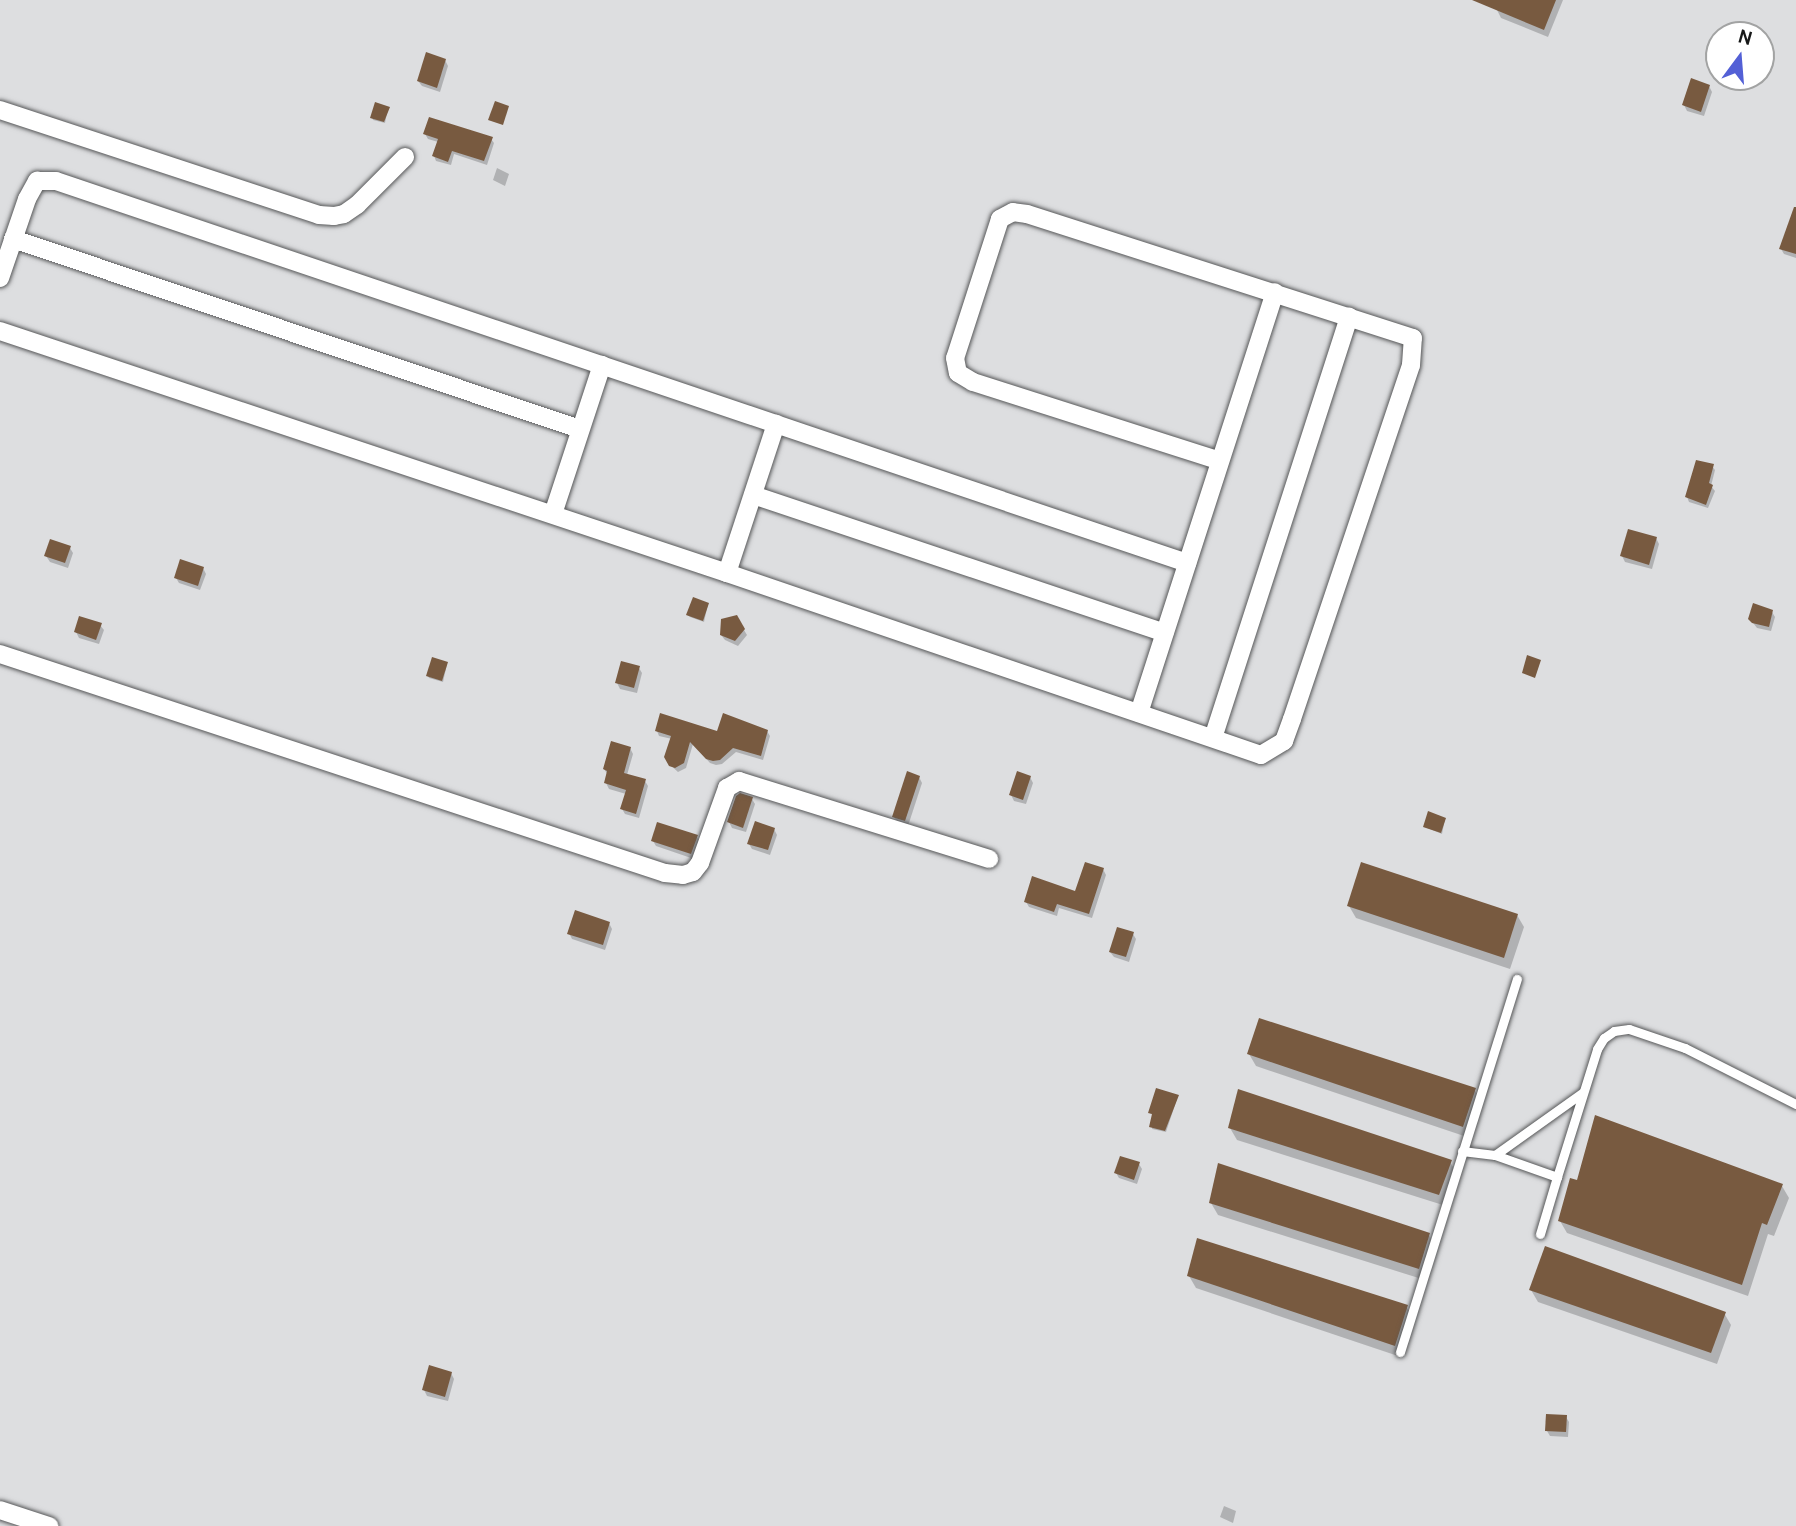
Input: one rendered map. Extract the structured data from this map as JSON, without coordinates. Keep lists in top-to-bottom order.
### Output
{
  "north": "top"
}
